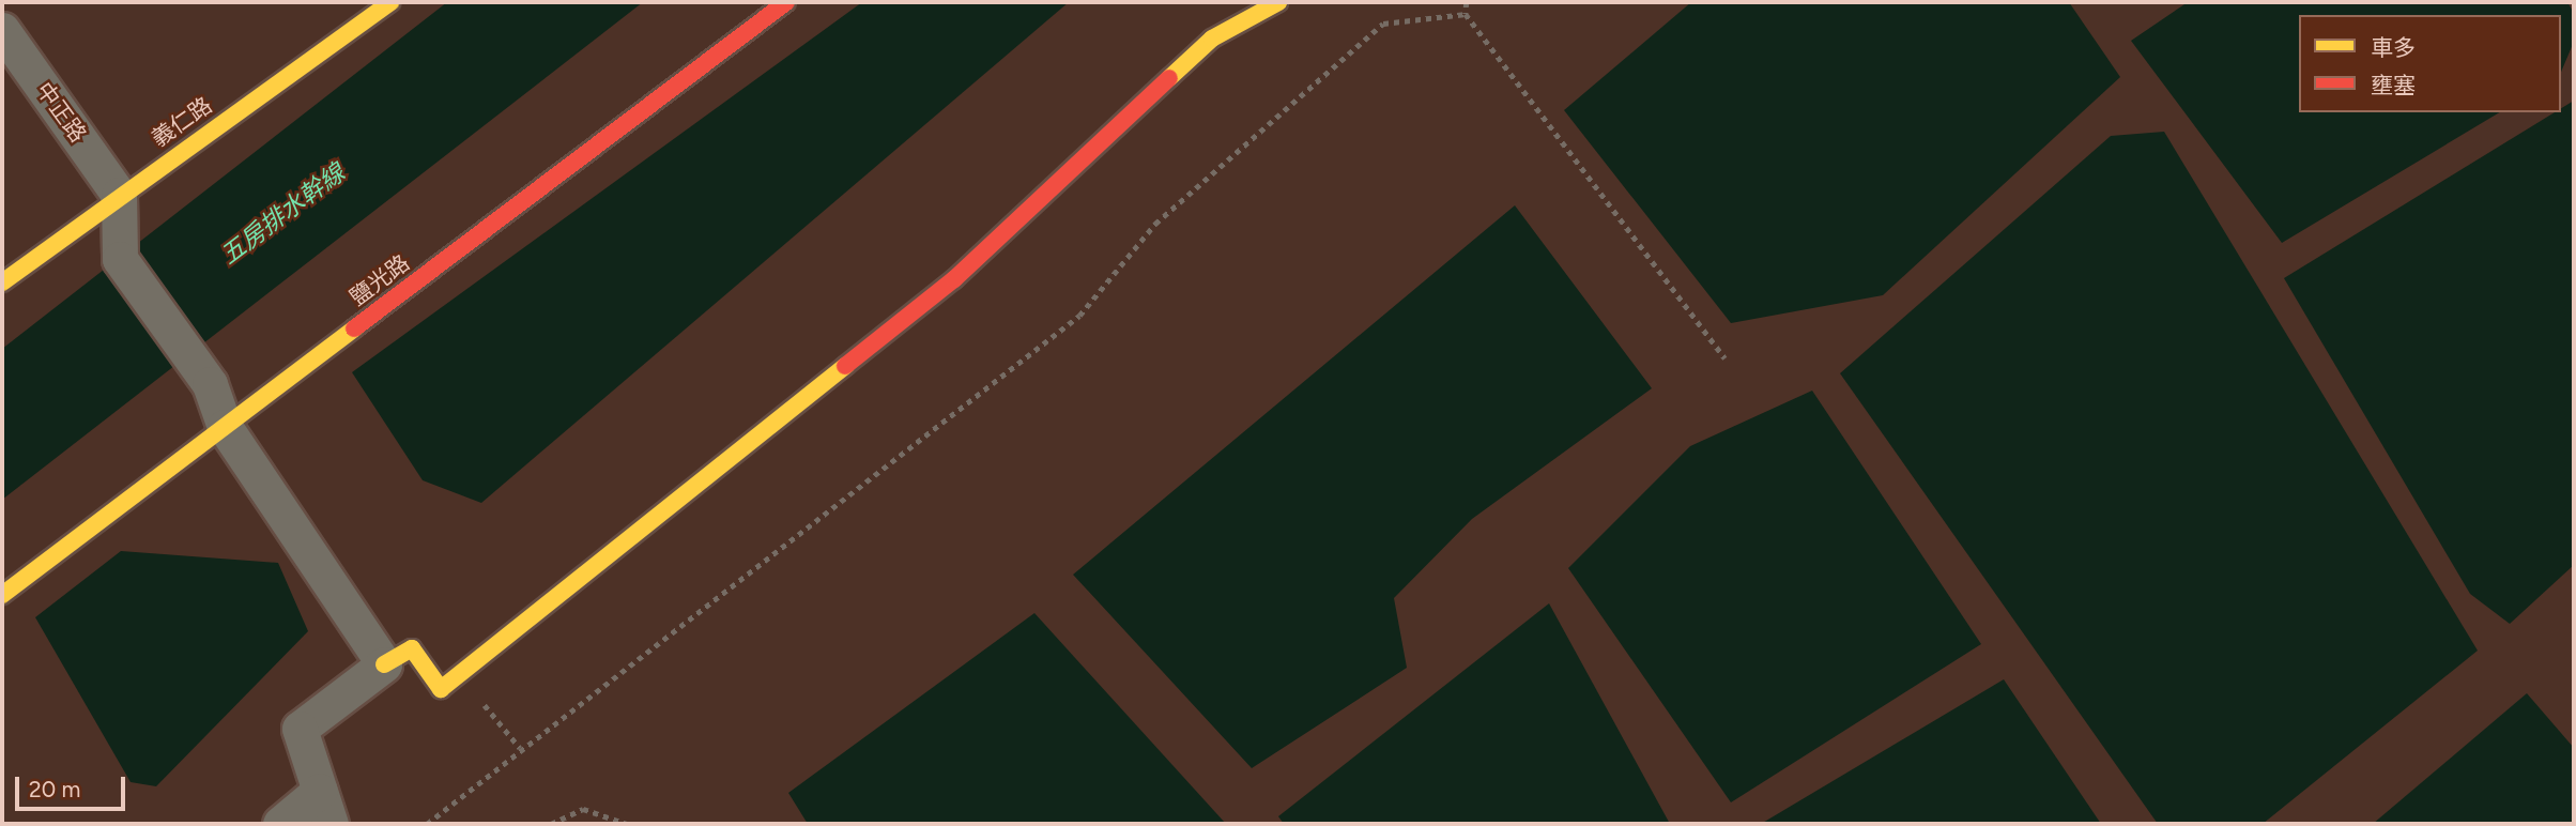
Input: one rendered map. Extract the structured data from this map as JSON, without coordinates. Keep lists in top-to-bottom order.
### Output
{
  "streets": {
    "street": ["中正路", "義仁路", "鹽光路"]
  },
  "crossings": [
    ["中正路", "義仁路"]
  ],
  "water": ["五房排水幹線"],
  "legend": ["車多", "壅塞"],
  "scale_bar": "20 m"
}
